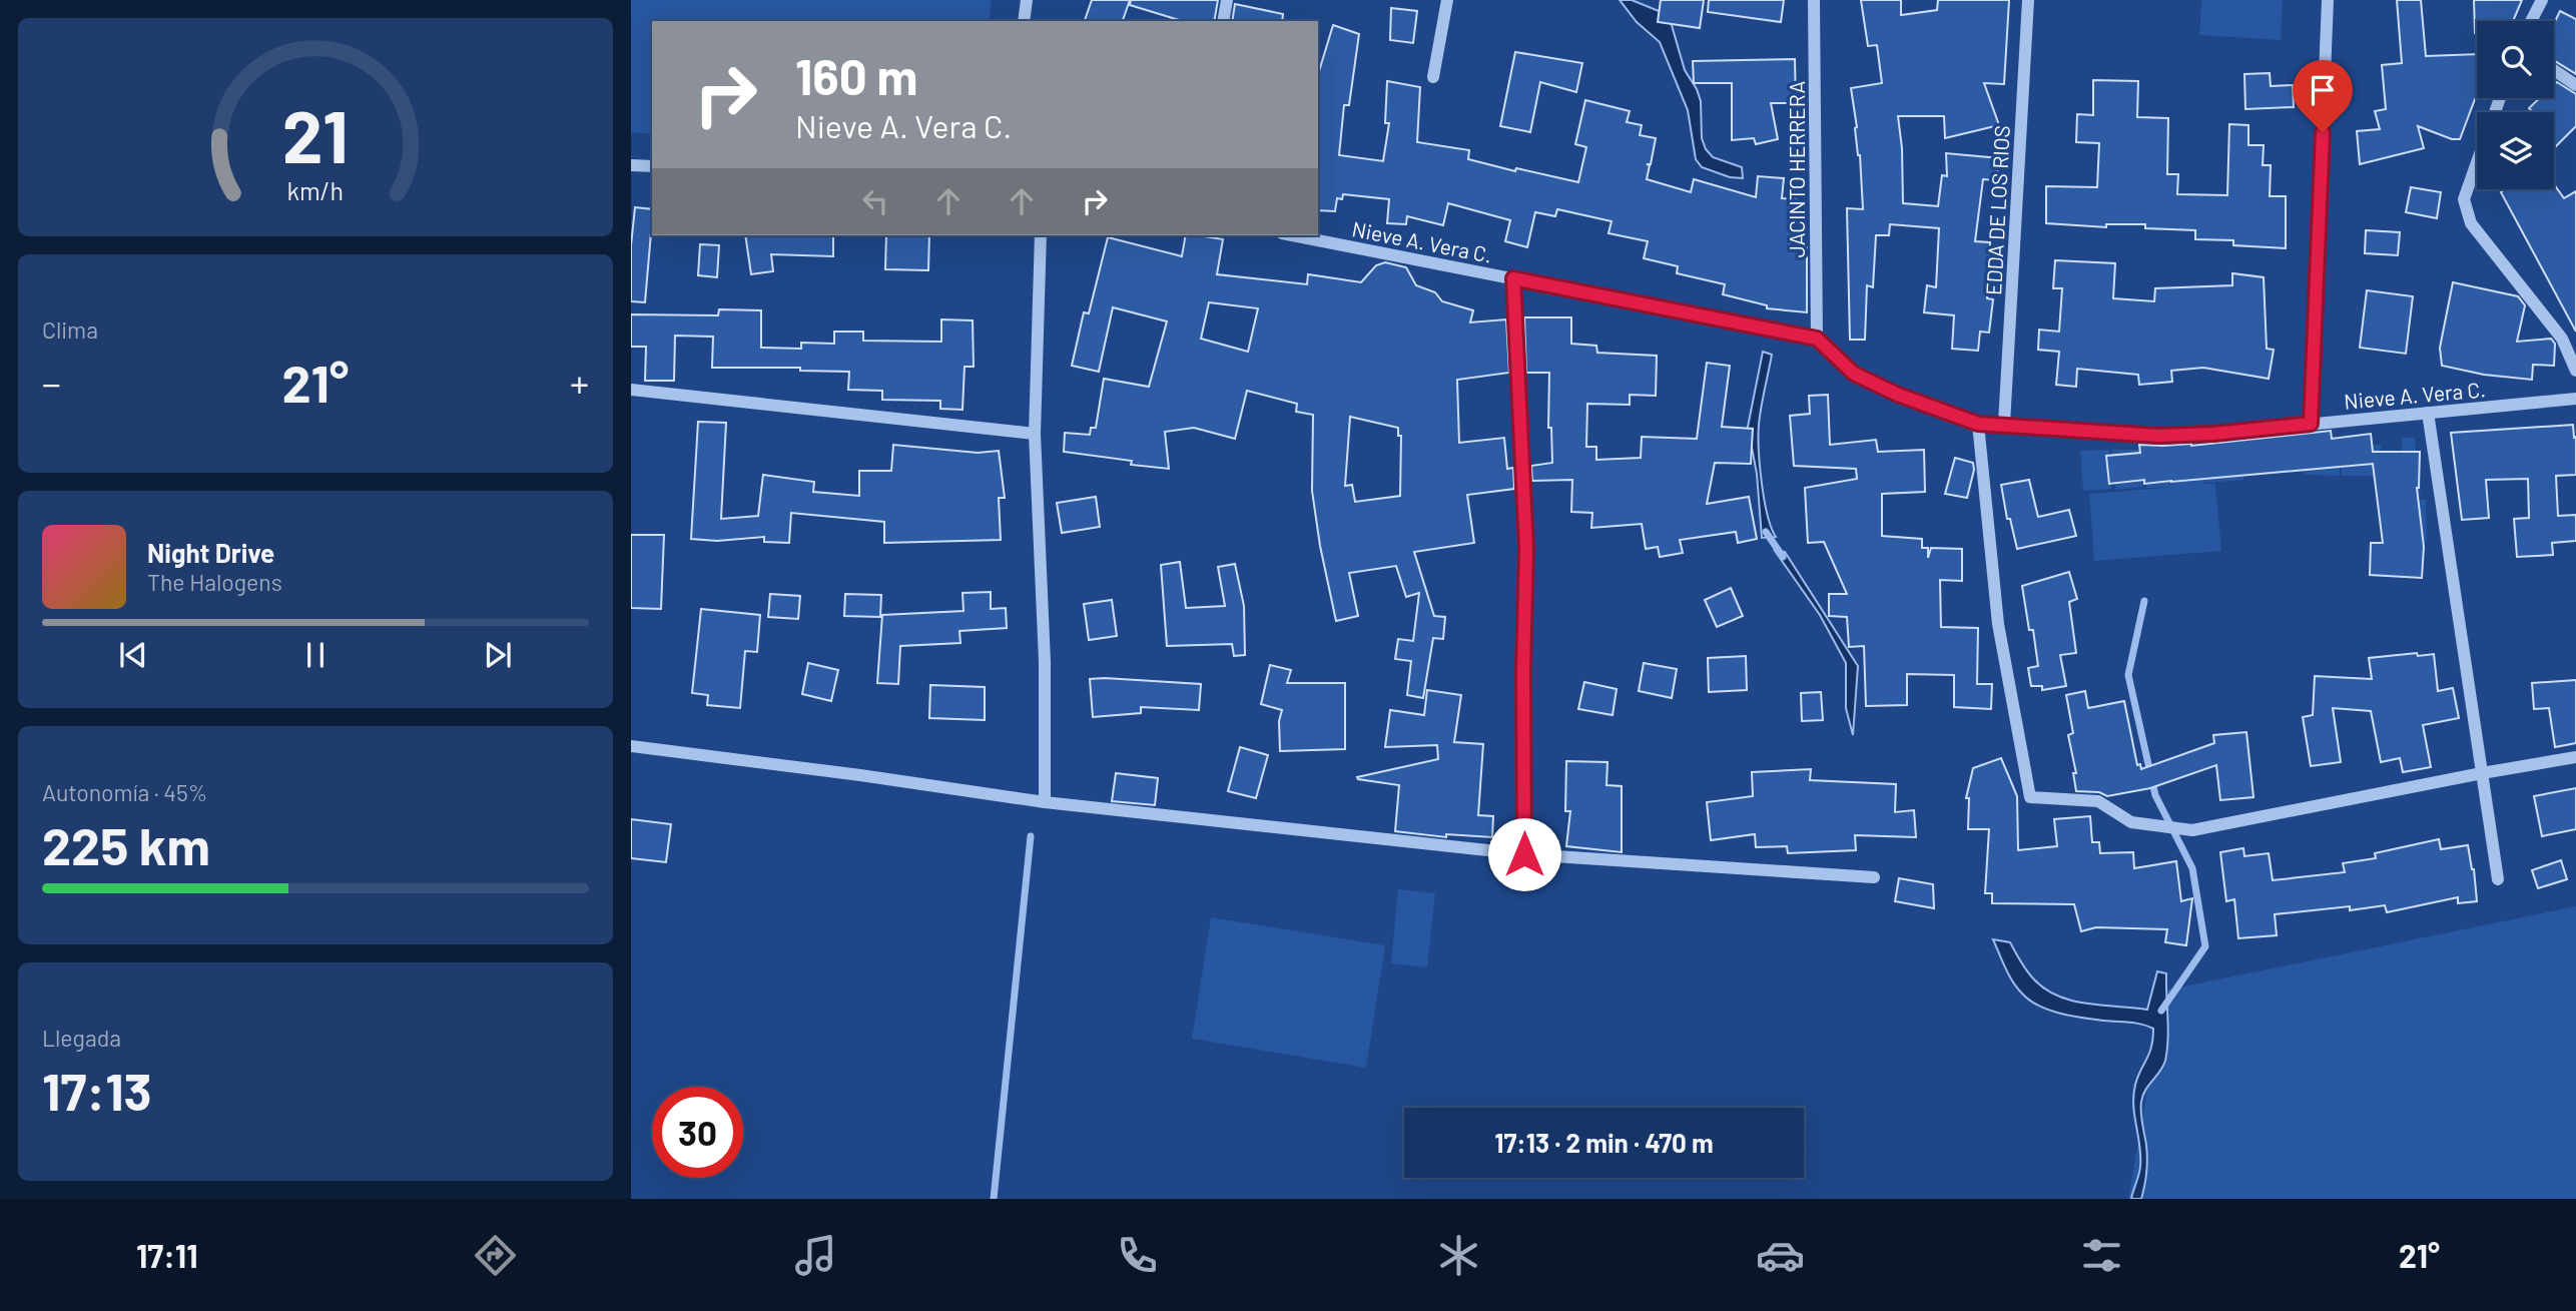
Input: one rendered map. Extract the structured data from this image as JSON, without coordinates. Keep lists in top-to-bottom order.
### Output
{
  "streets": {
    "street": ["JACINTO HERRERA", "EDDA DE LOS RIOS", "Nieve A. Vera C."]
  },
  "crossings": [
    ["JACINTO HERRERA", "Nieve A. Vera C."],
    ["EDDA DE LOS RIOS", "Nieve A. Vera C."]
  ],
  "page": {
    "turn": ["160 m", "Nieve A. Vera C."],
    "tile": [
      "Clima",
      ["Autonomía · 45%", "225 km"],
      ["Llegada", "17:13"]
    ],
    "heat": ["−", "21°", "+"],
    "song": ["Night Drive", "The Halogens"],
    "limit": "30",
    "trip": "17:13 · 2 min · 470 m",
    "tabs": ["17:11", "21°"],
    "gauge": ["21", "km/h"]
  }
}
